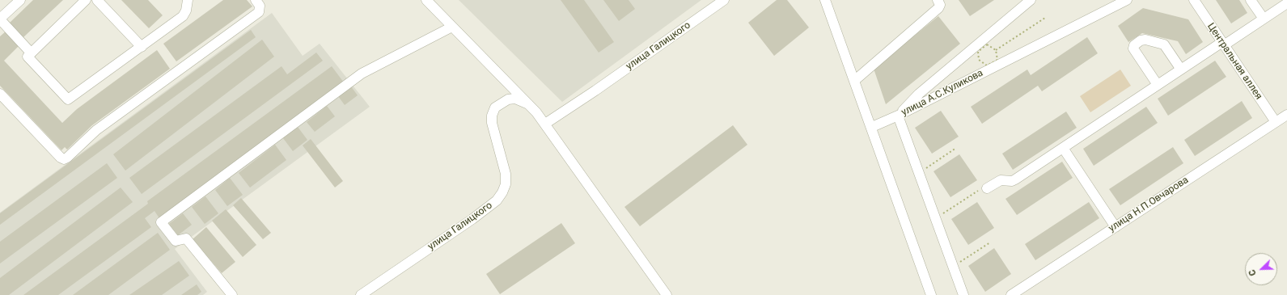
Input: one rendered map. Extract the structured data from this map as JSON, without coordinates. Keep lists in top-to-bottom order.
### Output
{
  "streets": {
    "street": [
      "улица Галицкого",
      "Центральная аллея",
      "улица А.С.Куликова",
      "улица Н.П.Овчарова"
    ]
  },
  "crossings": [
    ["Центральная аллея", "улица Н.П.Овчарова"]
  ],
  "north": "bottom left"
}
